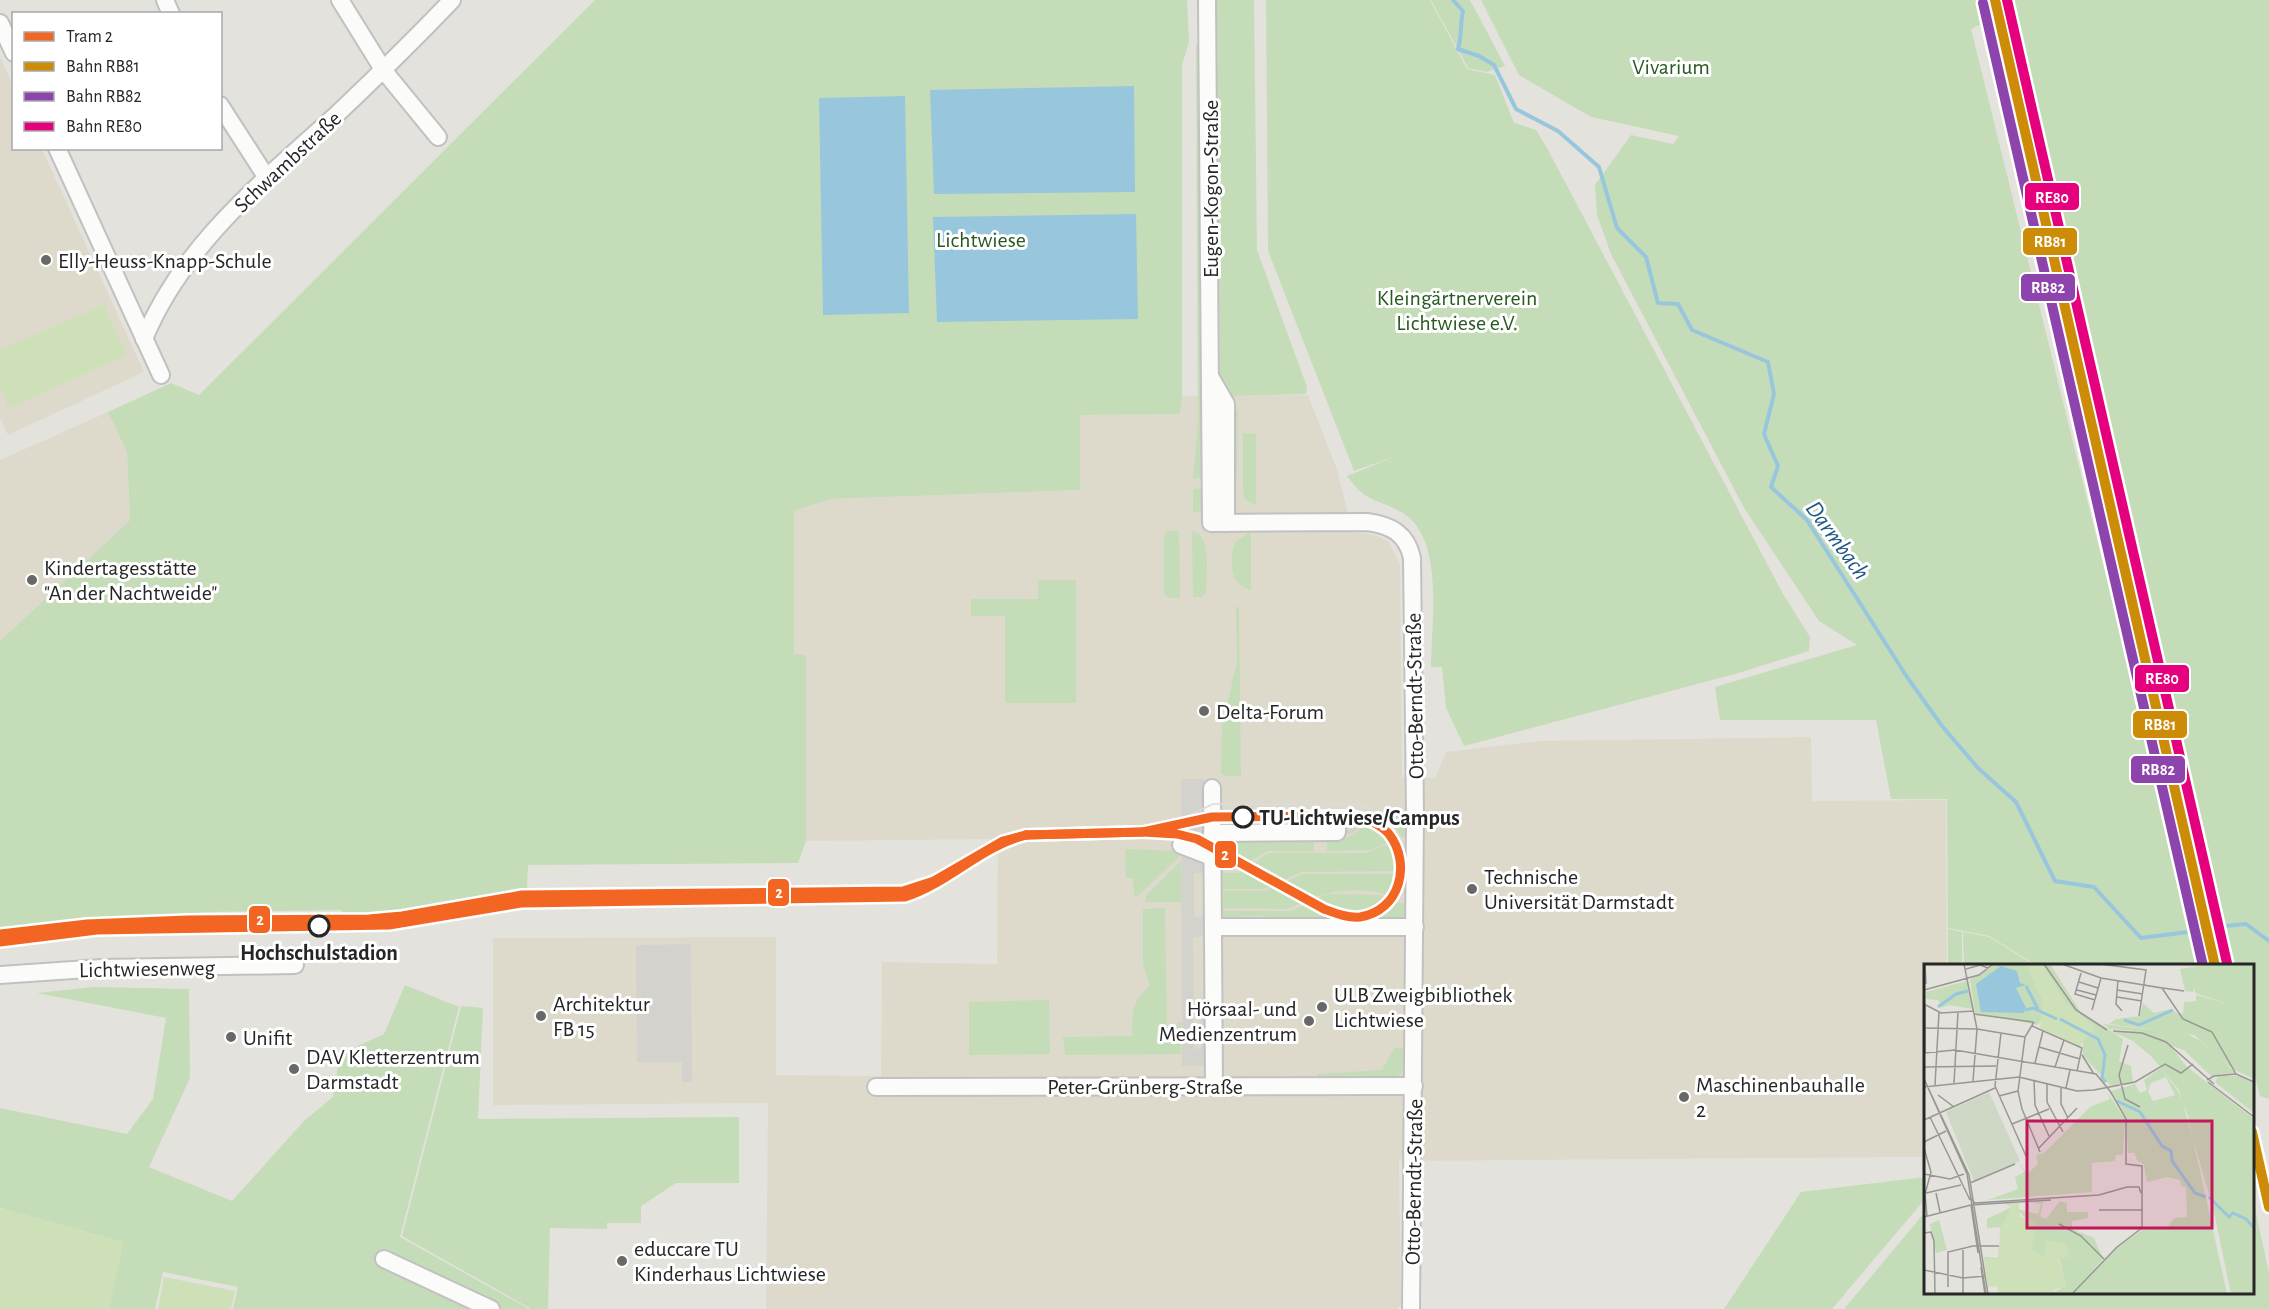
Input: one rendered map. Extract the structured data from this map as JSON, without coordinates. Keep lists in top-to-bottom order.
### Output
{
  "streets": {
    "street": [
      "Schwambstraße",
      "Eugen-Kogon-Straße",
      "Otto-Berndt-Straße",
      "Lichtwiesenweg",
      "Peter-Grünberg-Straße"
    ]
  },
  "crossings": [
    ["Eugen-Kogon-Straße", "Otto-Berndt-Straße"],
    ["Otto-Berndt-Straße", "Peter-Grünberg-Straße"]
  ],
  "water": ["Darmbach"],
  "parks": ["Vivarium", "Lichtwiese", "Kleingärtnerverein Lichtwiese e.V."],
  "places": [
    "Elly-Heuss-Knapp-Schule",
    "Kindertagesstätte \"An der Nachtweide\"",
    "Delta-Forum",
    "TU-Lichtwiese/Campus",
    "Technische Universität Darmstadt",
    "Hochschulstadion",
    "ULB Zweigbibliothek Lichtwiese",
    "Architektur FB 15",
    "Hörsaal- und Medienzentrum",
    "Unifit",
    "DAV Kletterzentrum Darmstadt",
    "Maschinenbauhalle 2",
    "educcare TU Kinderhaus Lichtwiese"
  ],
  "lines": [
    "rail line RB81",
    "rail line RE80",
    "rail line RB82",
    "tram line 2"
  ],
  "legend": [
    "Tram 2",
    "Bahn RB81",
    "Bahn RB82",
    "Bahn RE80"
  ]
}
